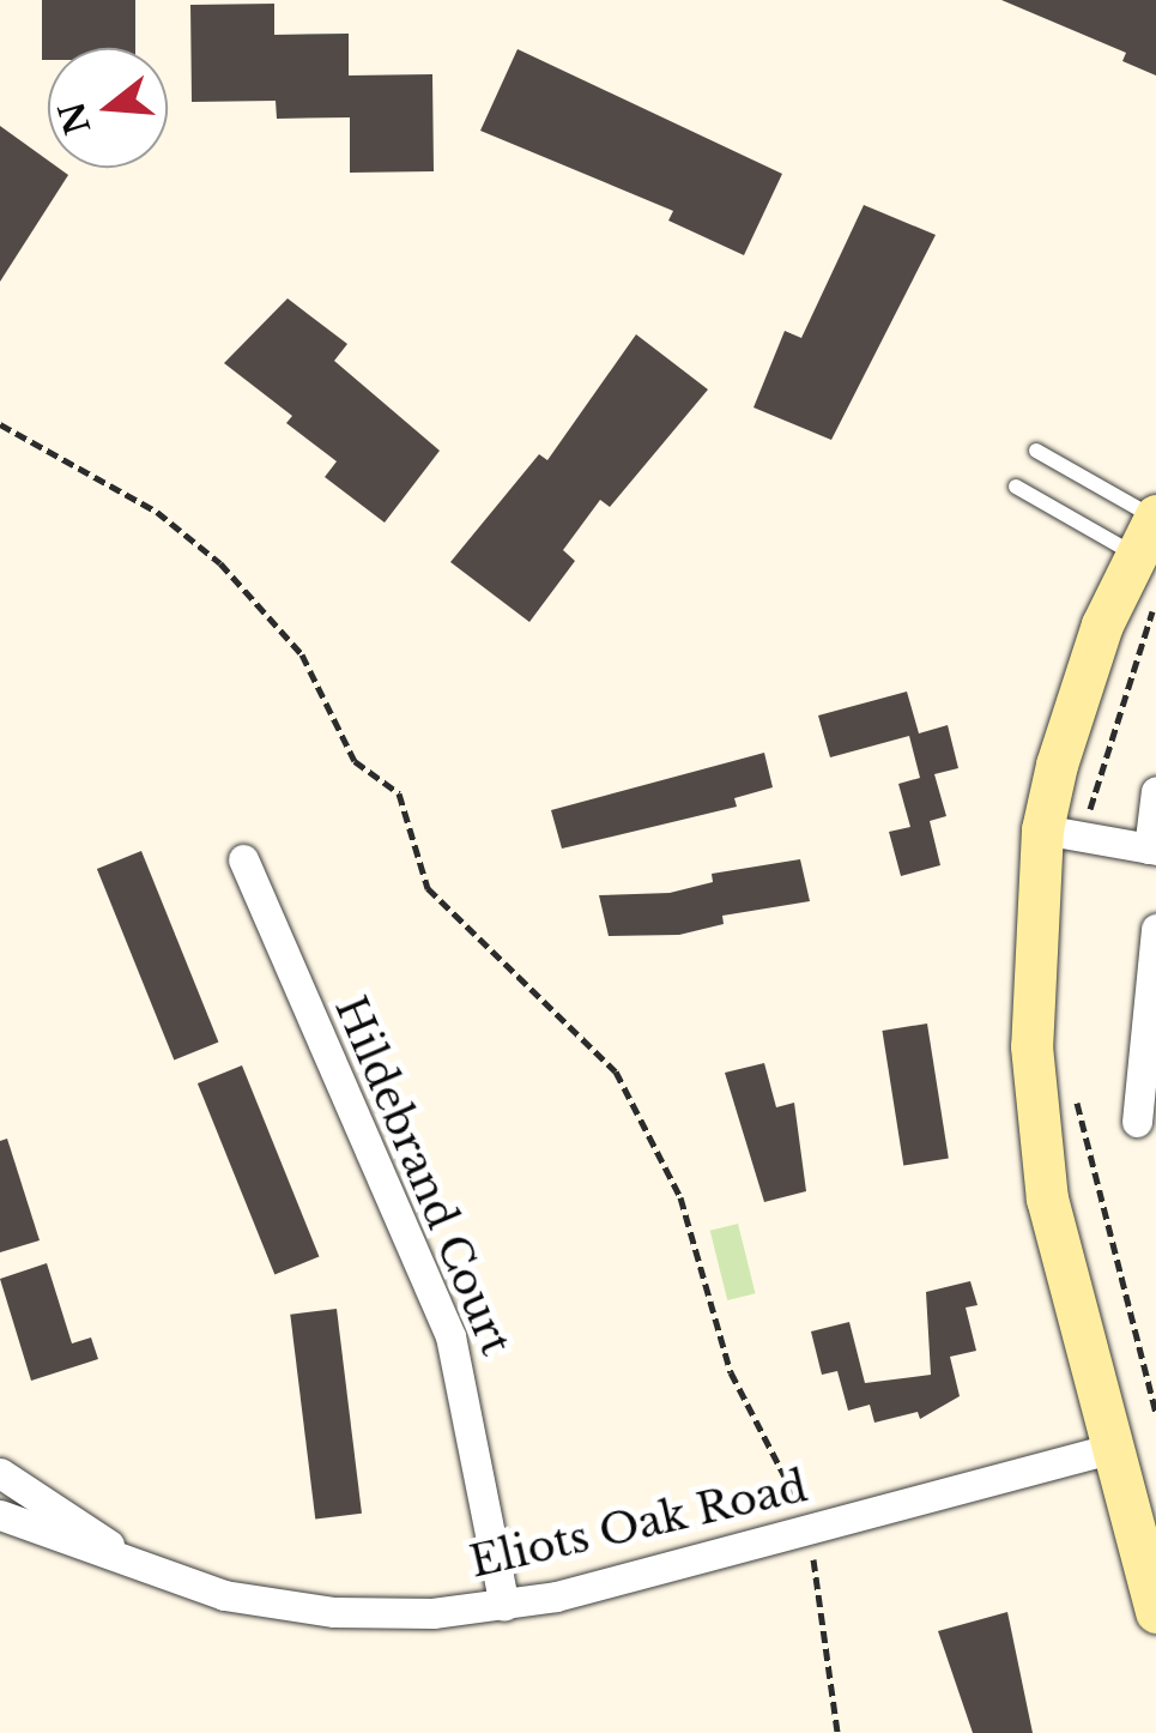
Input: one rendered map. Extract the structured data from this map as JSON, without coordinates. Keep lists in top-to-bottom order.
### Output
{
  "streets": {
    "street": ["Hildebrand Court", "Eliots Oak Road"]
  },
  "crossings": [
    ["Hildebrand Court", "Eliots Oak Road"]
  ],
  "north": "left"
}
